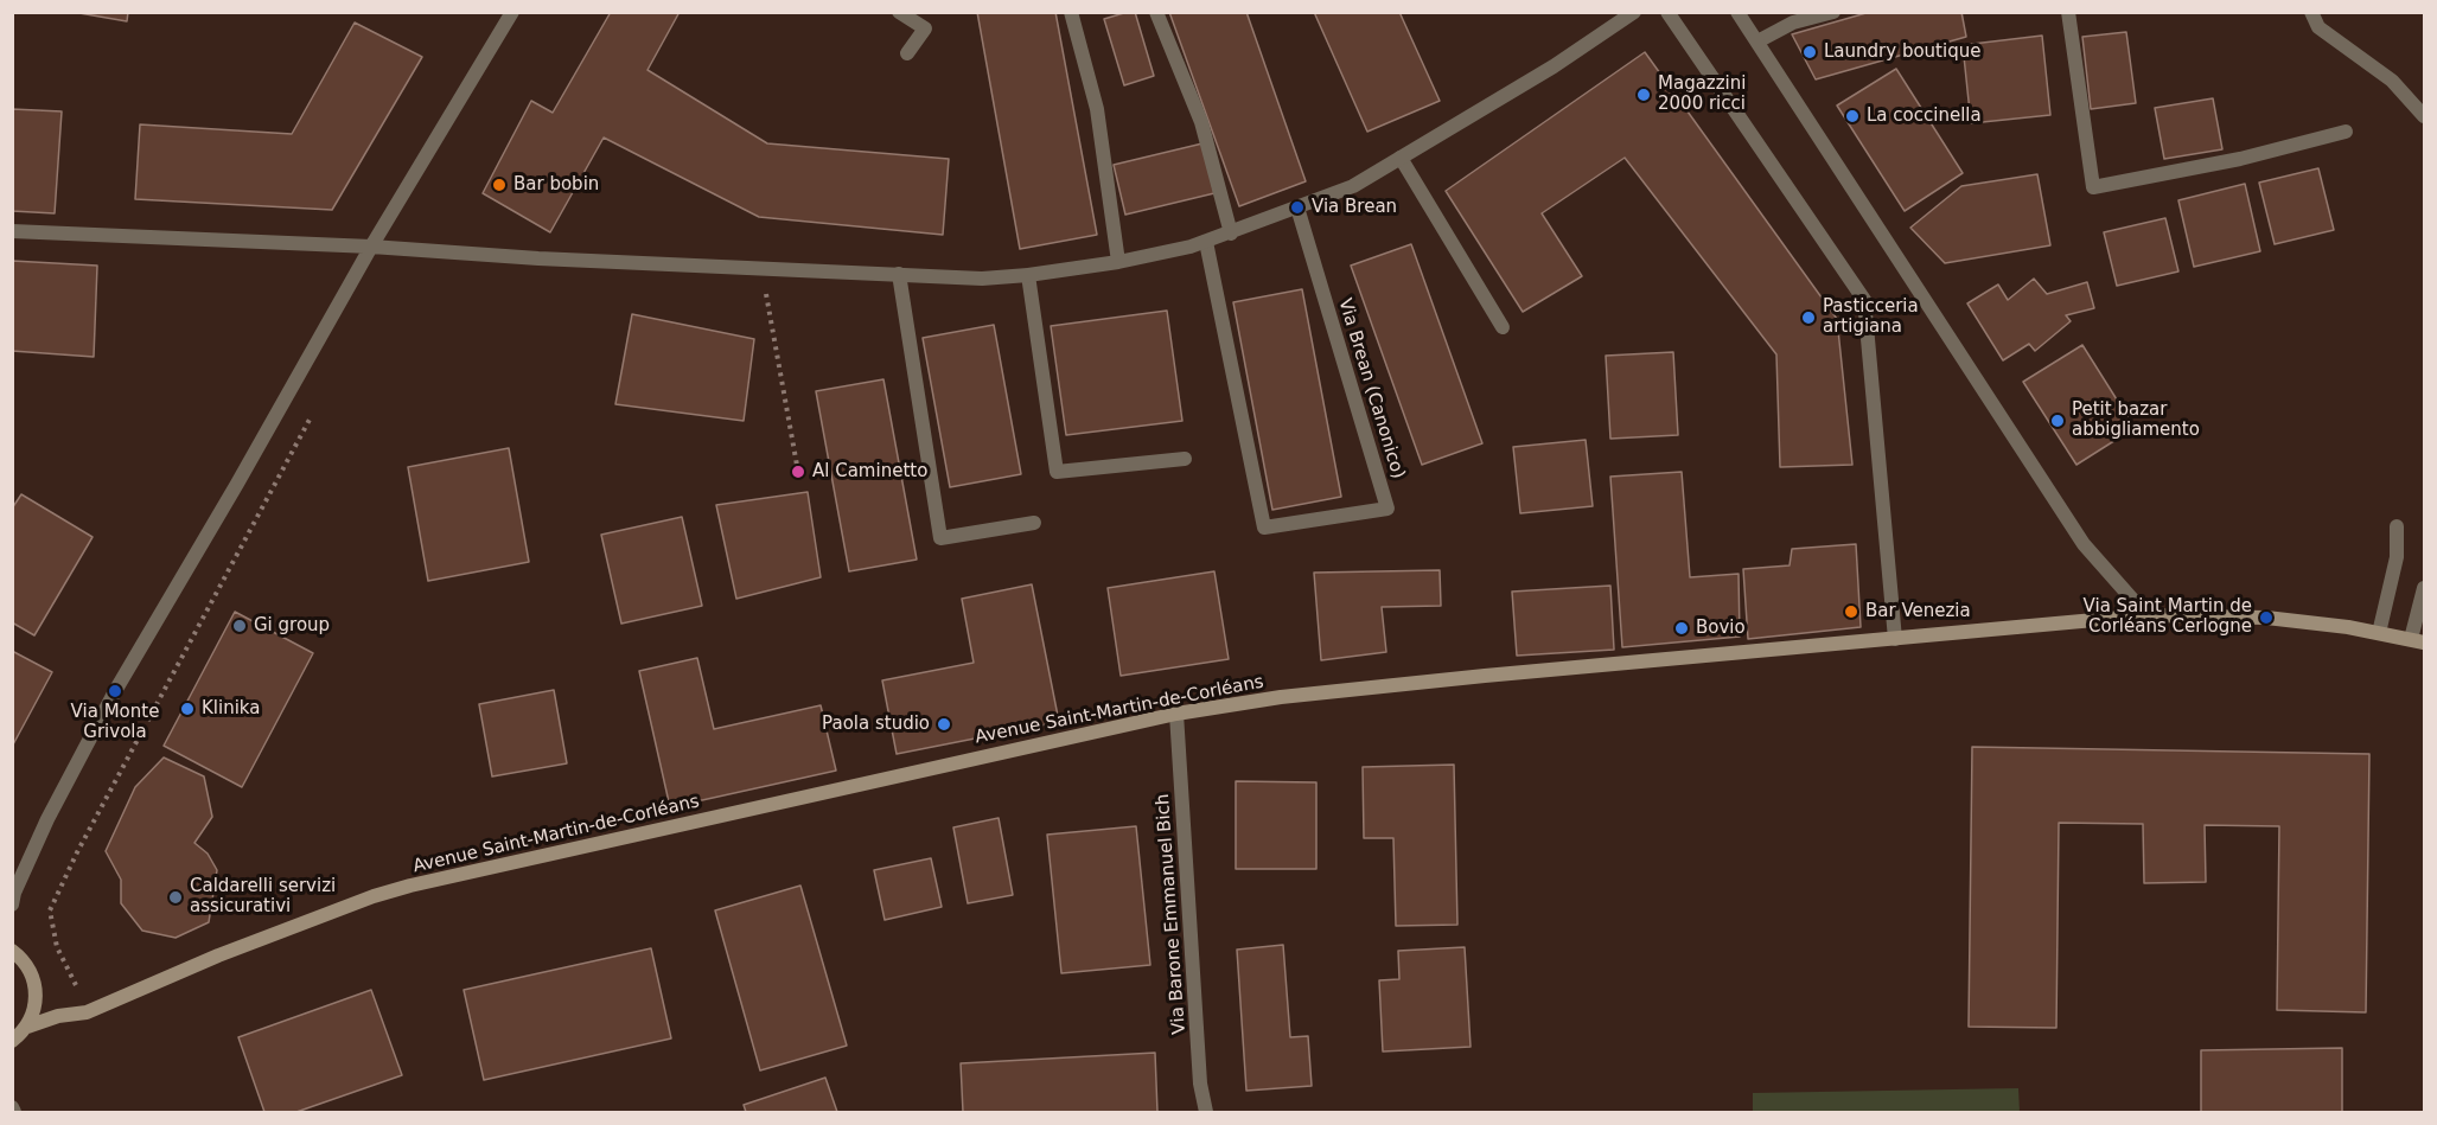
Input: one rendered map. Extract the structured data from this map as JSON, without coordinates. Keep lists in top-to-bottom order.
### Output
{
  "streets": {
    "street": ["Via Brean (Canonico)", "Avenue Saint-Martin-de-Corléans", "Via Barone Emmanuel Bich"]
  },
  "crossings": [
    ["Avenue Saint-Martin-de-Corléans", "Via Barone Emmanuel Bich"]
  ],
  "places": [
    "Laundry boutique",
    "Magazzini 2000 ricci",
    "La coccinella",
    "Bar bobin",
    "Via Brean",
    "Pasticceria artigiana",
    "Petit bazar abbigliamento",
    "Al Caminetto",
    "Bar Venezia",
    "Via Saint Martin de Corléans Cerlogne",
    "Gi group",
    "Bovio",
    "Via Monte Grivola",
    "Klinika",
    "Paola studio",
    "Caldarelli servizi assicurativi"
  ]
}
